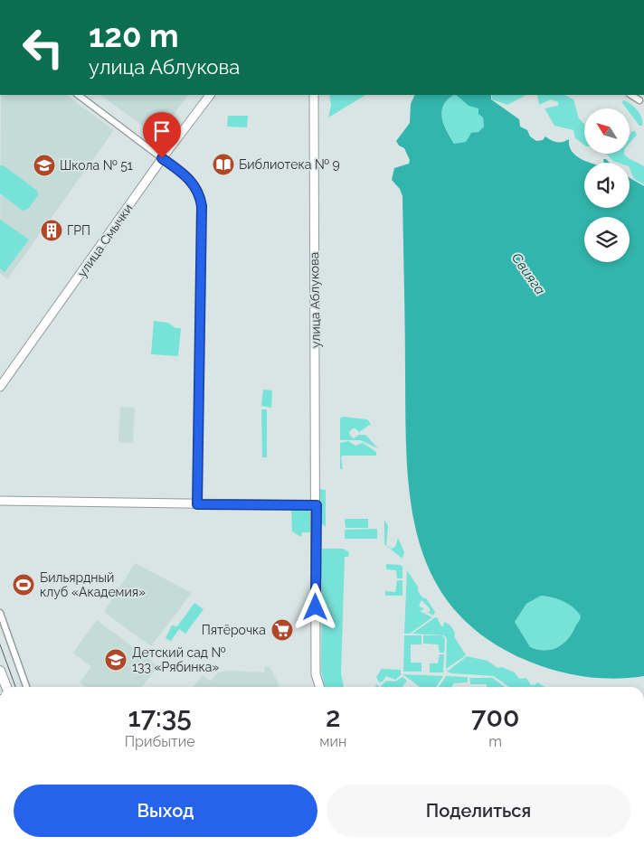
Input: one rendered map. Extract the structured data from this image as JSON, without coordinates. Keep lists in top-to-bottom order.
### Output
{
  "streets": {
    "street": ["улица Смычки", "улица Аблукова"]
  },
  "water": ["Свияга"],
  "places": {
    "library": ["Библиотека № 9"],
    "school or university": ["Школа № 51", "Детский сад № 133 «Рябинка»"],
    "building": ["ГРП"],
    "sports": ["Бильярдный клуб «Академия»"],
    "supermarket": ["Пятёрочка"]
  },
  "north": "top left",
  "page": {
    "turn": ["120 m", "улица Аблукова"],
    "eta": [
      "17:35",
      "Прибытие",
      "2",
      "мин",
      "700",
      "m"
    ],
    "buttons": ["Выход", "Поделиться"]
  }
}
